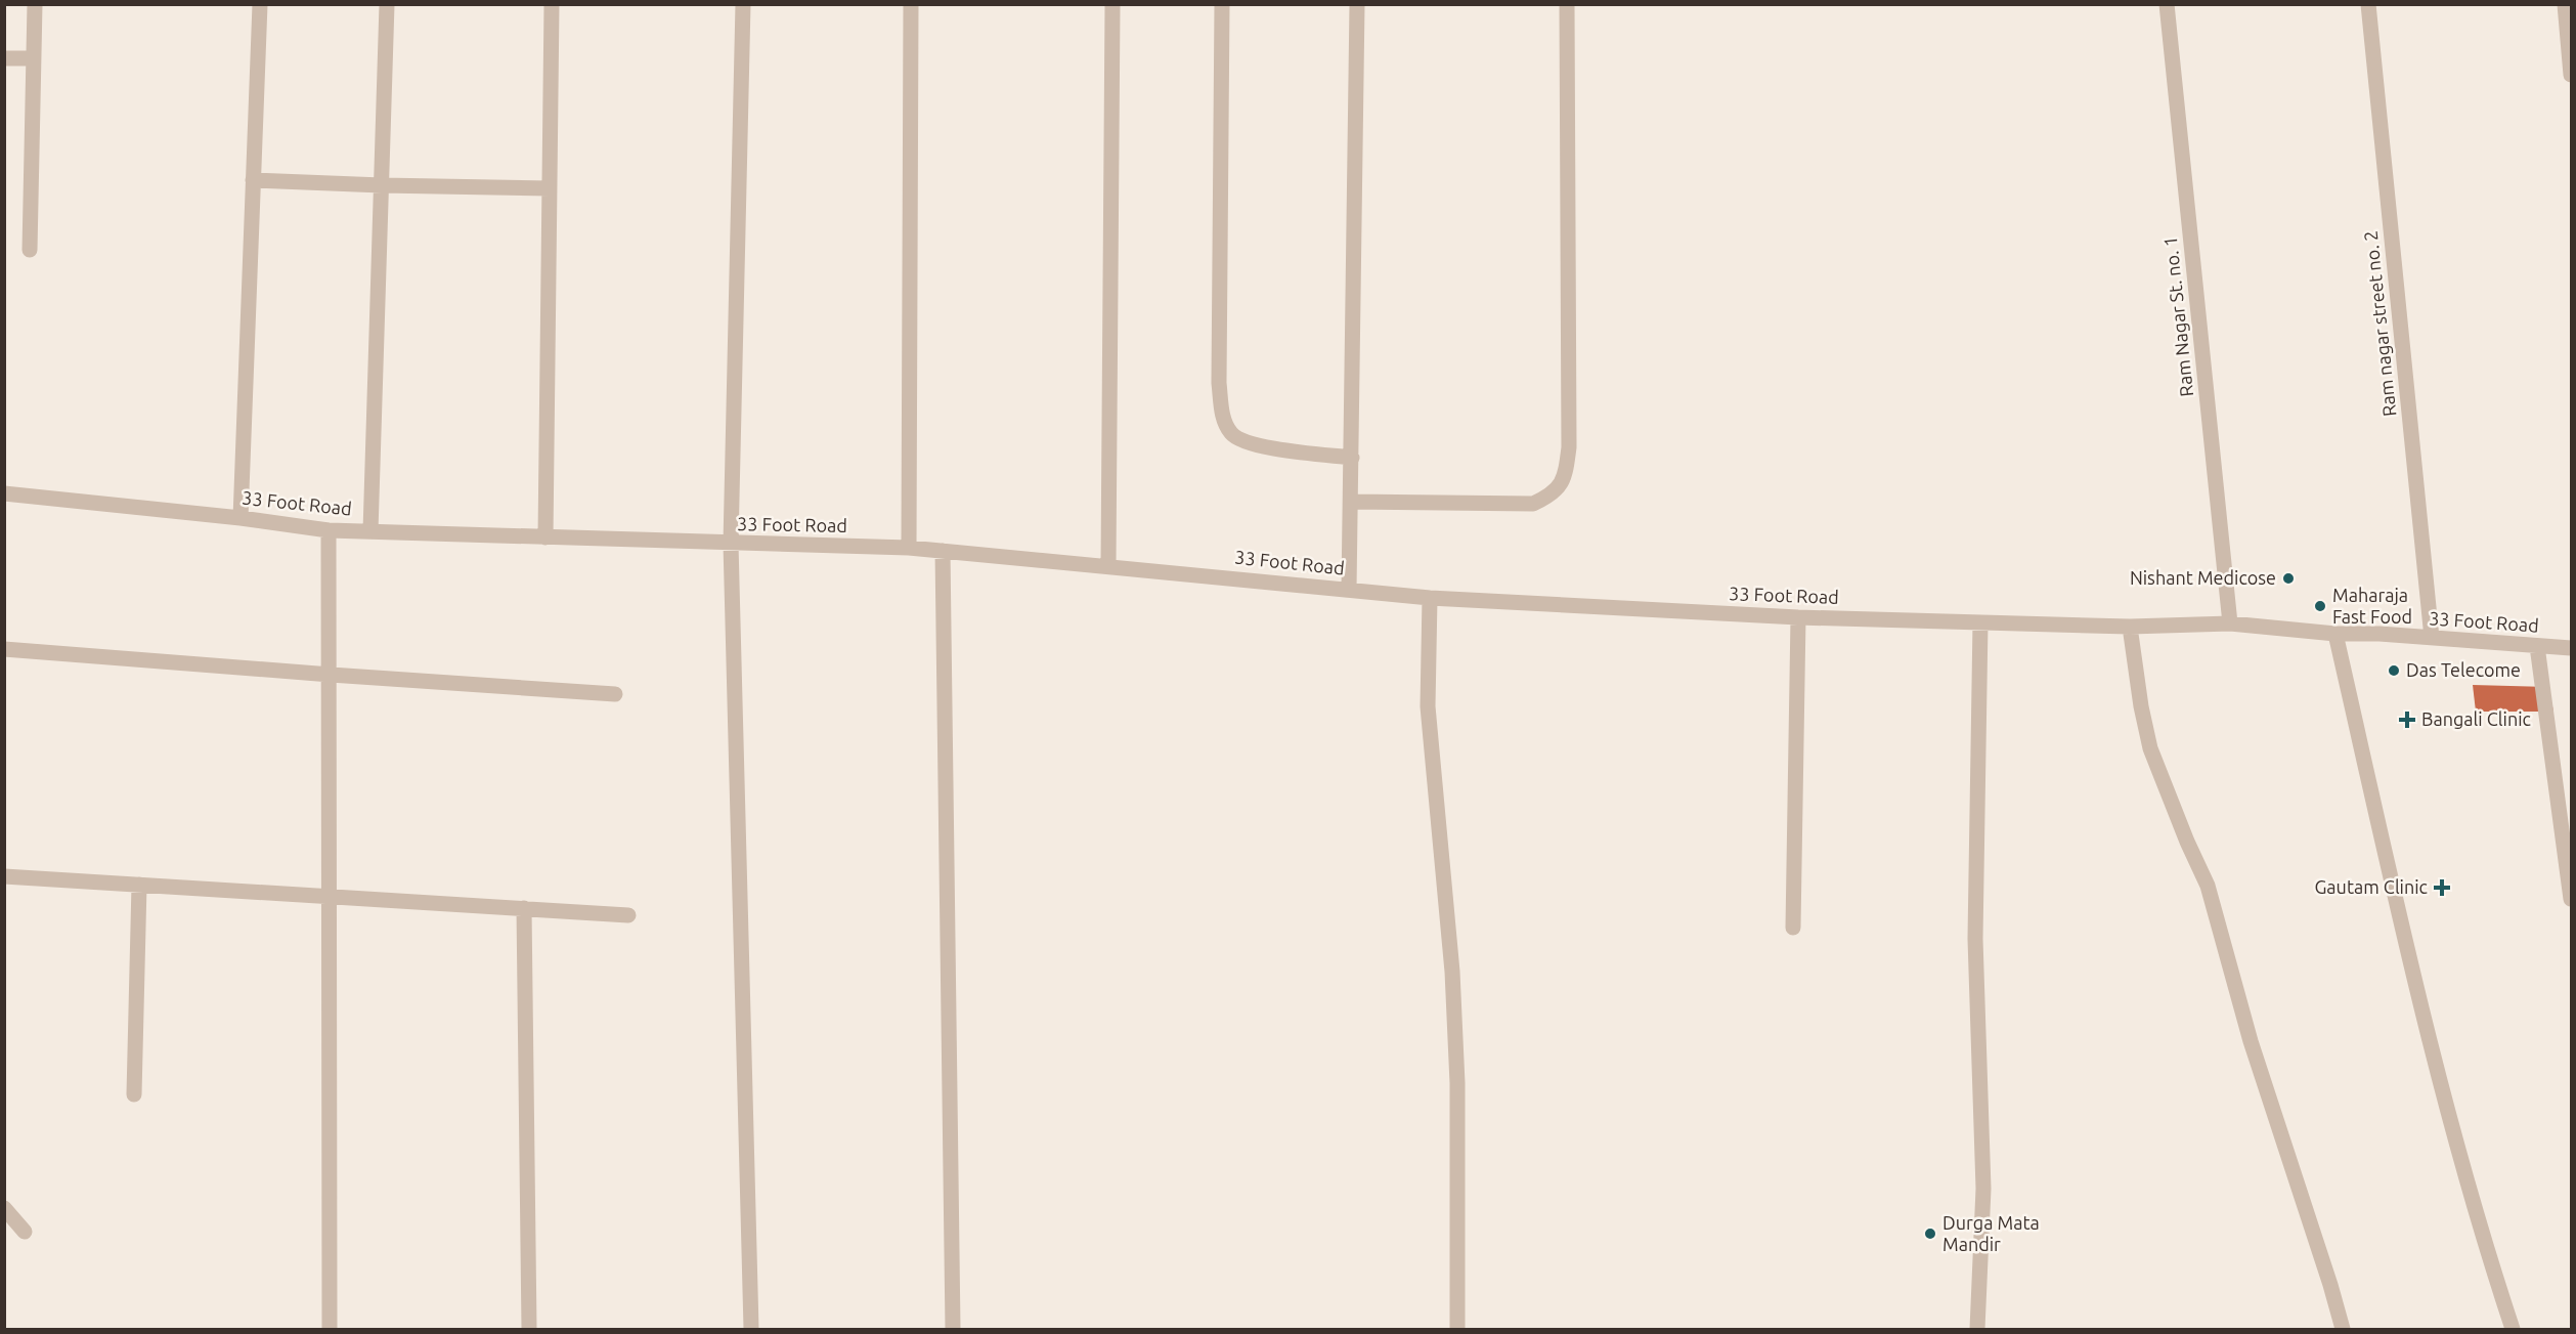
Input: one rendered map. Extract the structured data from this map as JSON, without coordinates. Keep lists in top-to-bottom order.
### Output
{
  "streets": {
    "street": ["Ram Nagar St. no. 1", "Ram nagar street no. 2", "33 Foot Road"]
  },
  "crossings": [
    ["Ram Nagar St. no. 1", "33 Foot Road"],
    ["Ram nagar street no. 2", "33 Foot Road"]
  ],
  "places": {
    "other": [
      "Nishant Medicose",
      "Maharaja Fast Food",
      "Das Telecome",
      "Durga Mata Mandir"
    ],
    "health": ["Bangali Clinic", "Gautam Clinic"]
  }
}
